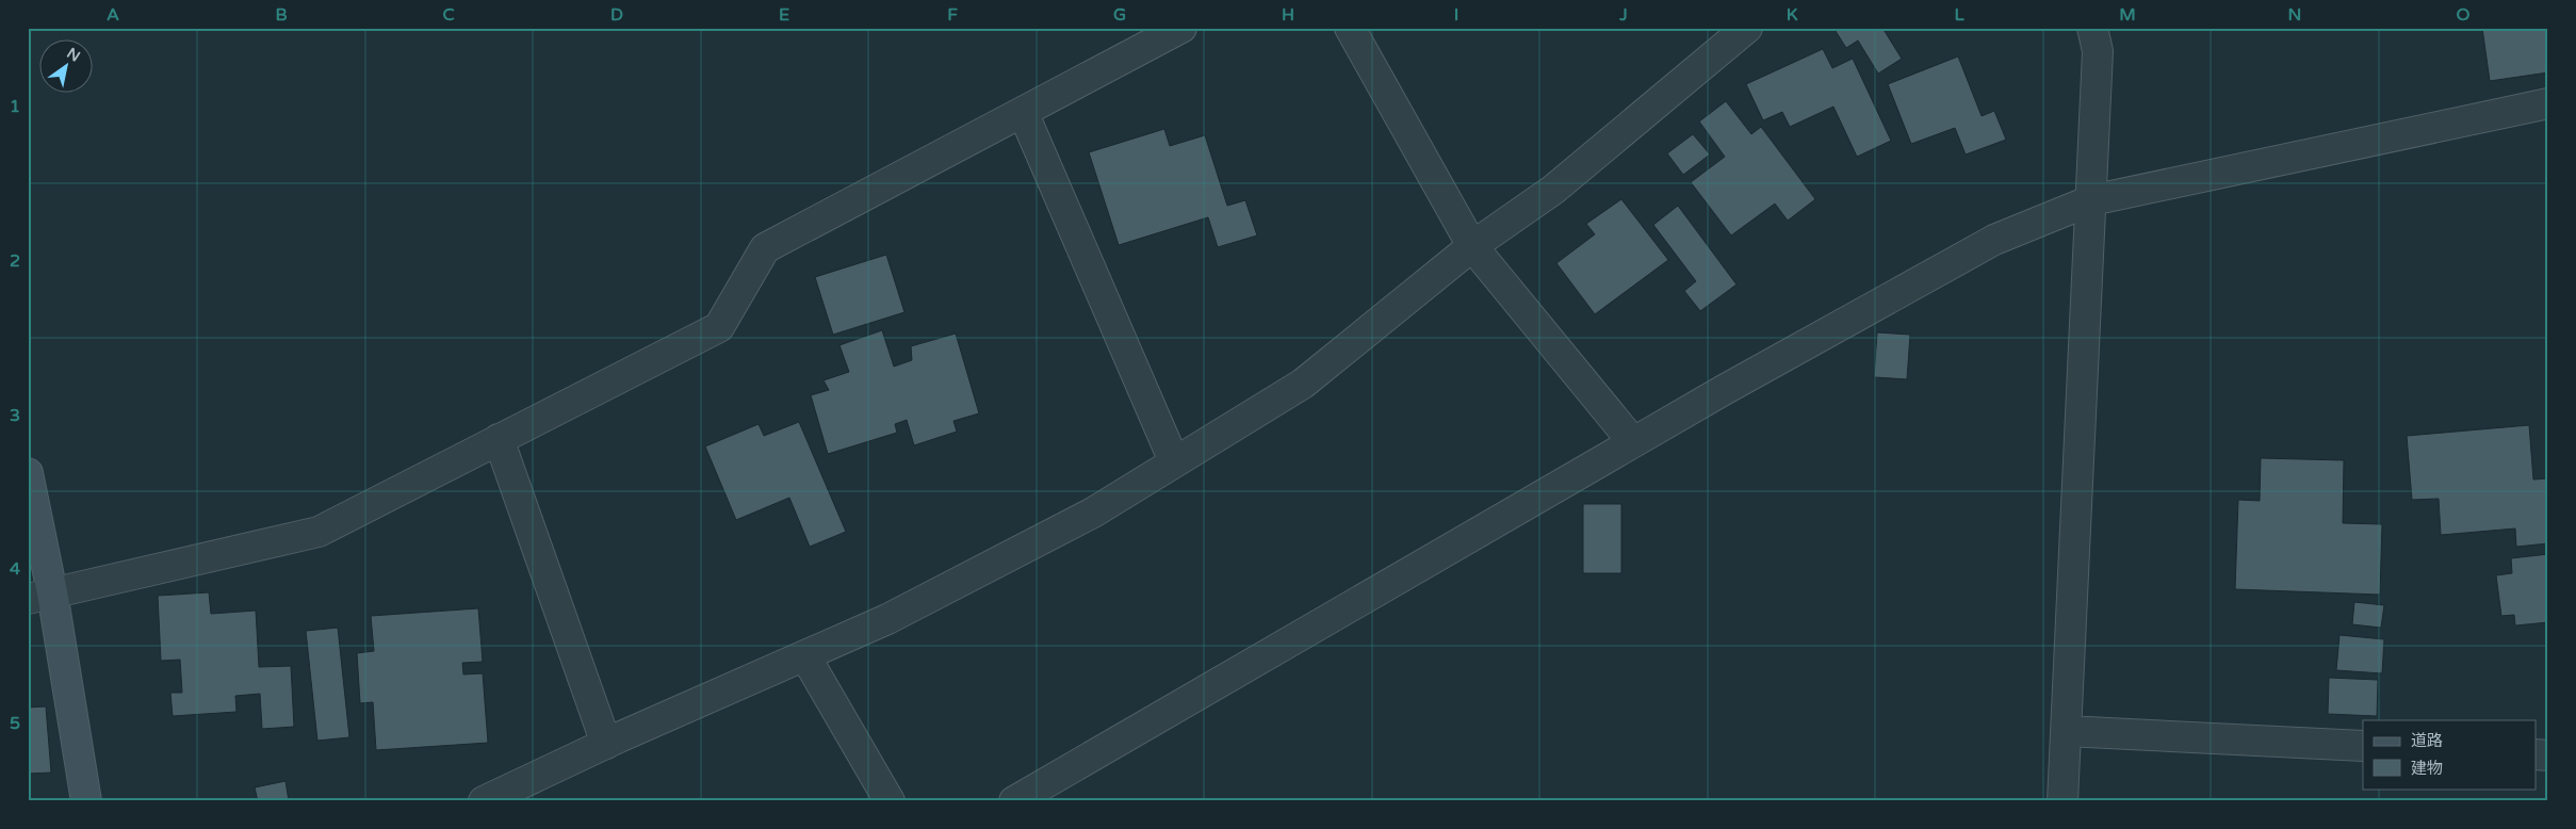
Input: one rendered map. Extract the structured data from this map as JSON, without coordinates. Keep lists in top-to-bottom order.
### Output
{
  "legend": ["道路", "建物"],
  "north": "top right",
  "grid": {
    "columns": [
      "A",
      "B",
      "C",
      "D",
      "E",
      "F",
      "G",
      "H",
      "I",
      "J",
      "K",
      "L",
      "M",
      "N",
      "O"
    ],
    "rows": [
      "1",
      "2",
      "3",
      "4",
      "5"
    ]
  }
}
